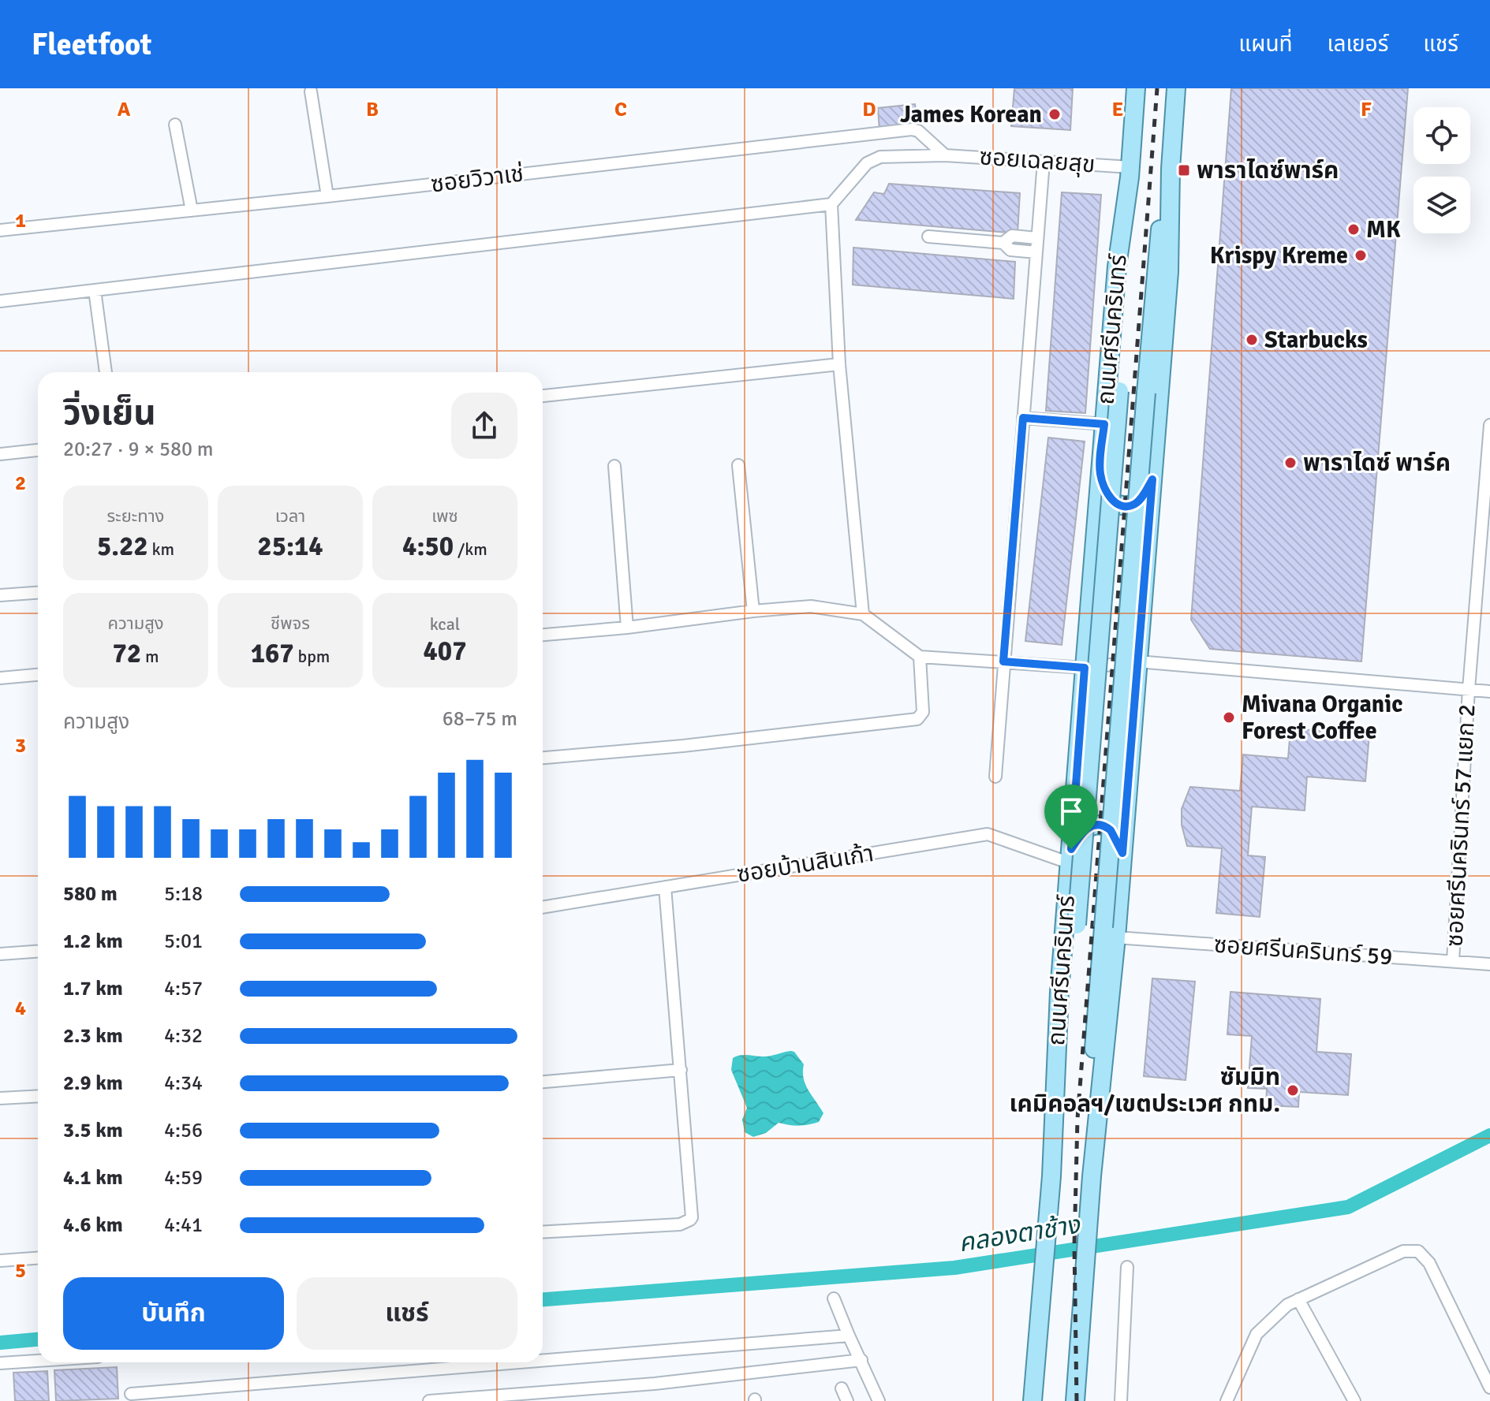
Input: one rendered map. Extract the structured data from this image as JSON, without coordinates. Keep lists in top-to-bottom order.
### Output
{
  "streets": {
    "main road": ["ถนนศรีนครินทร์"],
    "street": [
      "ซอยเฉลยสุข",
      "ซอยวิวาเช่",
      "ซอยศรีนครินทร์ 57 แยก 2",
      "ซอยบ้านสินเก้า",
      "ซอยศรีนครินทร์ 59"
    ]
  },
  "crossings": [
    ["ซอยเฉลยสุข", "ซอยวิวาเช่"],
    ["ซอยเฉลยสุข", "ถนนศรีนครินทร์"],
    ["ถนนศรีนครินทร์", "ซอยบ้านสินเก้า"],
    ["ซอยศรีนครินทร์ 57 แยก 2", "ซอยศรีนครินทร์ 59"]
  ],
  "water": ["คลองตาช้าง"],
  "places": {
    "other": [
      "James Korean",
      "MK",
      "Krispy Kreme",
      "Starbucks",
      "พาราไดซ์ พาร์ค",
      "Mivana Organic Forest Coffee",
      "ซัมมิท เคมิคอลฯ/เขตประเวศ กทม."
    ],
    "transit": ["พาราไดซ์พาร์ค"]
  },
  "page": {
    "header": "Fleetfoot",
    "nav": ["แผนที่", "เลเยอร์", "แชร์"],
    "heading": ["วิ่งเย็น", "20:27 · 9 × 580 m"],
    "stats": [
      ["ระยะทาง", "5.22 km"],
      ["เวลา", "25:14"],
      ["เพซ", "4:50 /km"],
      ["ความสูง", "72 m"],
      ["ชีพจร", "167 bpm"],
      ["kcal", "407"]
    ],
    "chart": ["ความสูง", "68–75 m"],
    "list": [
      {
        "name": "580 m",
        "note": "5:18"
      },
      {
        "name": "1.2 km",
        "note": "5:01"
      },
      {
        "name": "1.7 km",
        "note": "4:57"
      },
      {
        "name": "2.3 km",
        "note": "4:32"
      },
      {
        "name": "2.9 km",
        "note": "4:34"
      },
      {
        "name": "3.5 km",
        "note": "4:56"
      },
      {
        "name": "4.1 km",
        "note": "4:59"
      },
      {
        "name": "4.6 km",
        "note": "4:41"
      }
    ],
    "buttons": ["บันทึก", "แชร์"]
  },
  "grid": {
    "columns": [
      "A",
      "B",
      "C",
      "D",
      "E",
      "F"
    ],
    "rows": [
      "1",
      "2",
      "3",
      "4",
      "5"
    ]
  }
}
